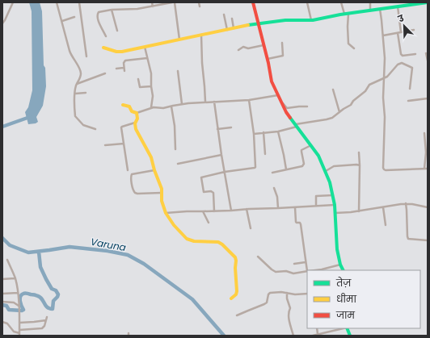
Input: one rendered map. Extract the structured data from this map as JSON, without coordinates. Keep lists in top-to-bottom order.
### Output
{
  "water": ["Varuna"],
  "legend": ["तेज़", "धीमा", "जाम"],
  "north": "top left"
}
